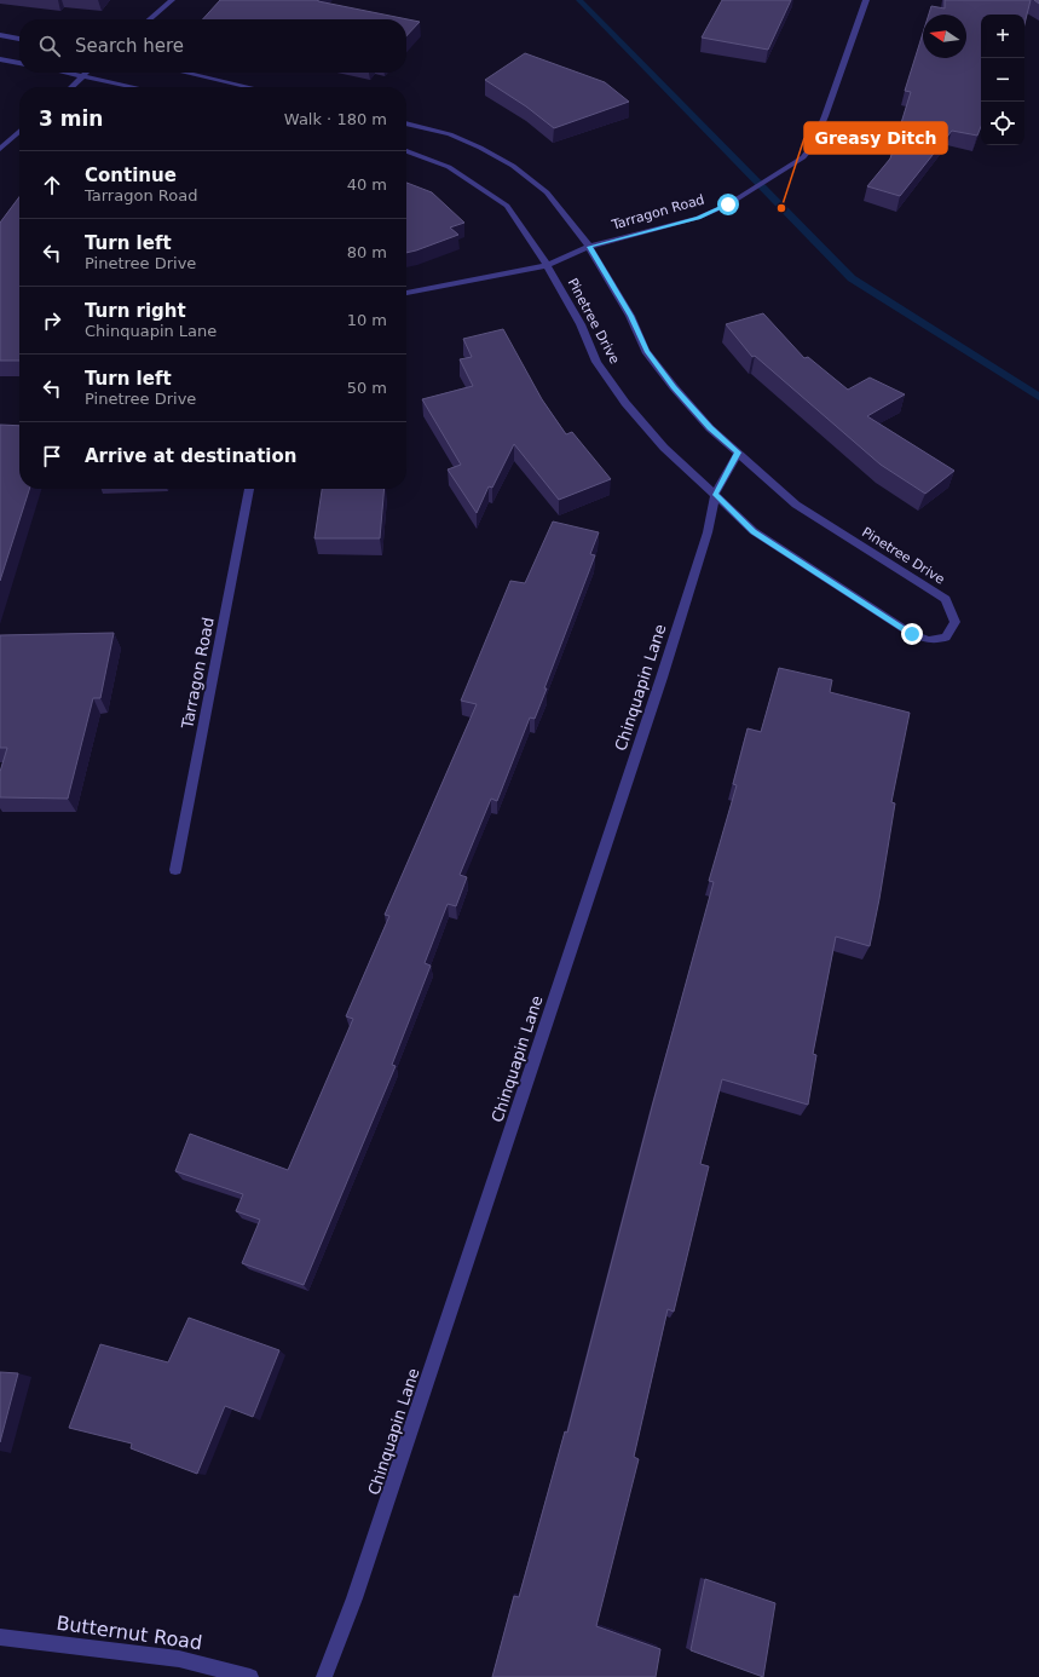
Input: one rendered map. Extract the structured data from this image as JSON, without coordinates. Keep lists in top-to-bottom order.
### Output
{
  "streets": {
    "street": [
      "Tarragon Road",
      "Pinetree Drive",
      "Chinquapin Lane",
      "Butternut Road"
    ]
  },
  "crossings": [
    ["Tarragon Road", "Pinetree Drive"],
    ["Pinetree Drive", "Chinquapin Lane"]
  ],
  "places": ["Greasy Ditch"],
  "north": "left",
  "page": {
    "map_buttons": ["+", "−"],
    "search": "Search here",
    "heading": ["3 min", "Walk · 180 m"],
    "list": [
      ["Continue", "Tarragon Road", "40 m"],
      ["Turn left", "Pinetree Drive", "80 m"],
      ["Turn right", "Chinquapin Lane", "10 m"],
      ["Turn left", "Pinetree Drive", "50 m"],
      "Arrive at destination"
    ]
  }
}
